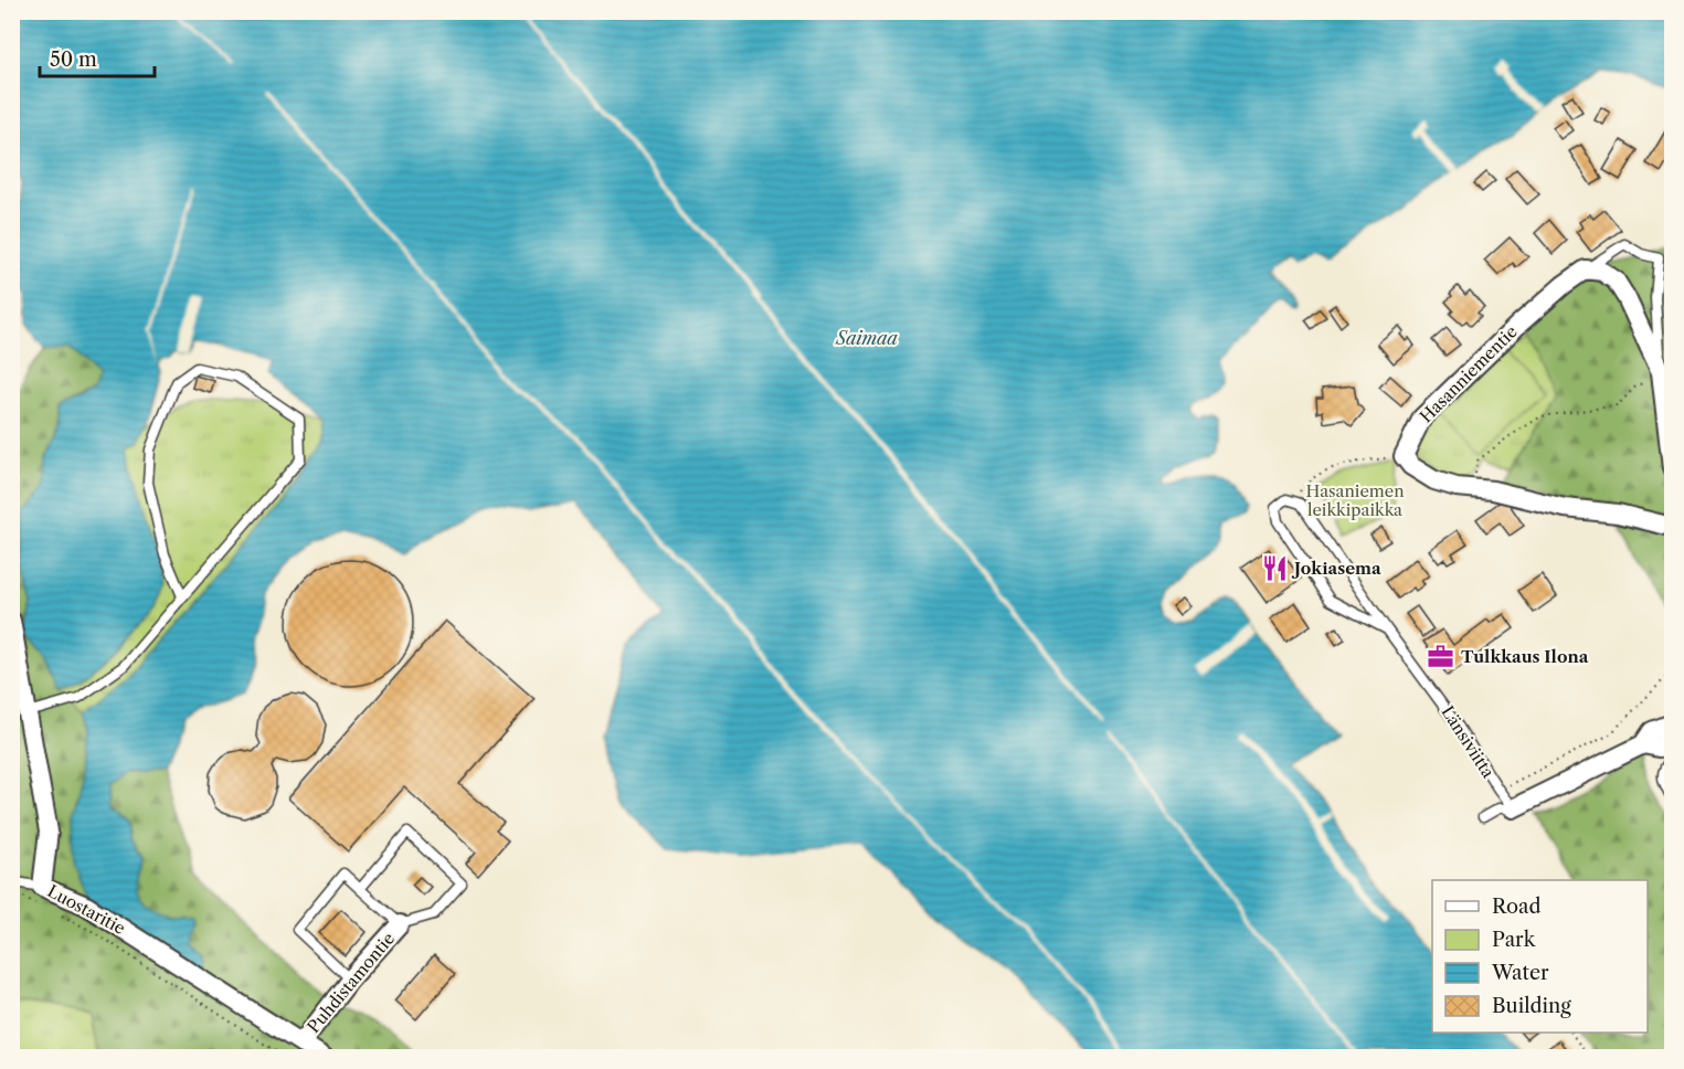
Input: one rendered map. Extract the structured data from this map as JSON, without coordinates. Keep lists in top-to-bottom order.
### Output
{
  "streets": {
    "street": ["Hasanniementie", "Luostaritie", "Puhdistamontie"],
    "lane": ["Länsiviitta"]
  },
  "crossings": [
    ["Luostaritie", "Puhdistamontie"]
  ],
  "water": ["Saimaa"],
  "parks": ["Hasaniemen leikkipaikka"],
  "places": {
    "restaurant": ["Jokiasema"],
    "office": ["Tulkkaus Ilona"]
  },
  "legend": [
    "Road",
    "Park",
    "Water",
    "Building"
  ],
  "scale_bar": "50 m"
}
